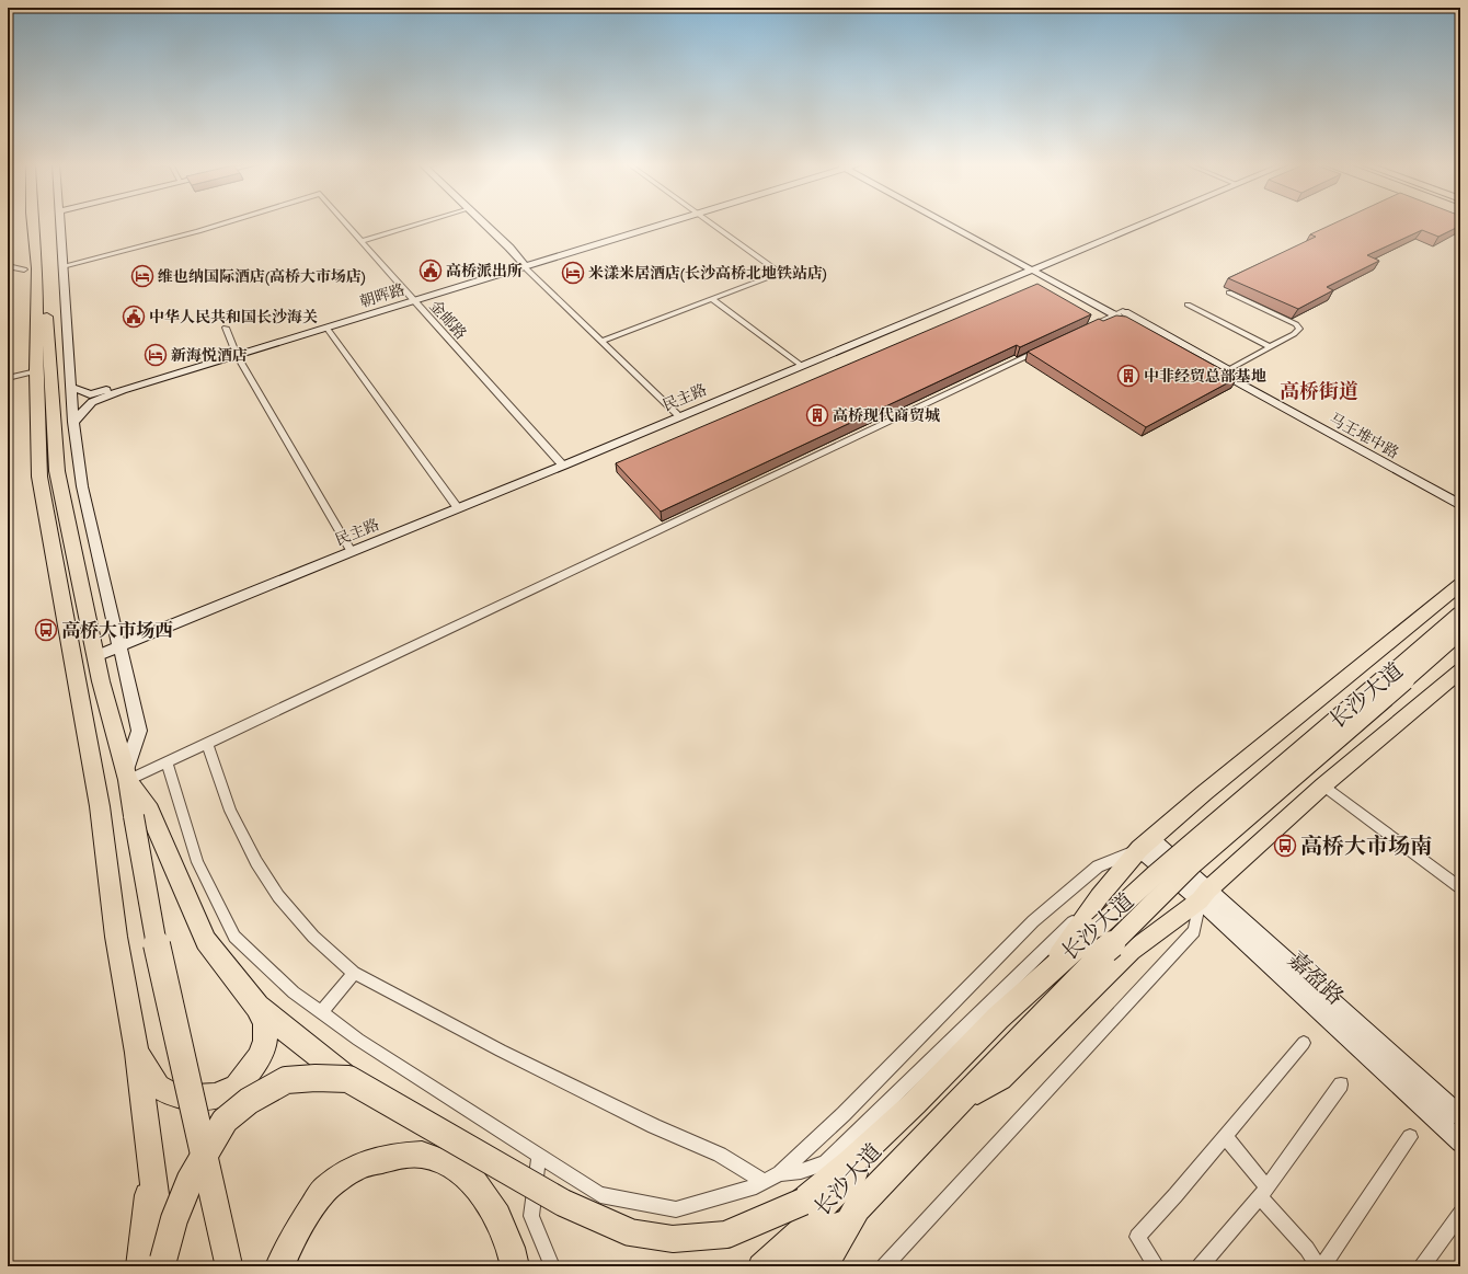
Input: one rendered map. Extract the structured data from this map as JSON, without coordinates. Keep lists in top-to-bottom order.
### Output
{
  "streets": {
    "highway": ["长沙大道"],
    "street": [
      "朝晖路",
      "金邮路",
      "民主路",
      "马王堆中路",
      "嘉盈路"
    ]
  },
  "crossings": [
    ["朝晖路", "金邮路"],
    ["金邮路", "民主路"],
    ["民主路", "马王堆中路"]
  ],
  "districts": ["高桥街道"],
  "places": {
    "public building": ["高桥派出所", "中华人民共和国长沙海关"],
    "hotel": ["米漾米居酒店(长沙高桥北地铁站店)", "维也纳国际酒店(高桥大市场店)", "新海悦酒店"],
    "building": ["中非经贸总部基地", "高桥现代商贸城"],
    "bus stop": ["高桥大市场西", "高桥大市场南"]
  }
}
